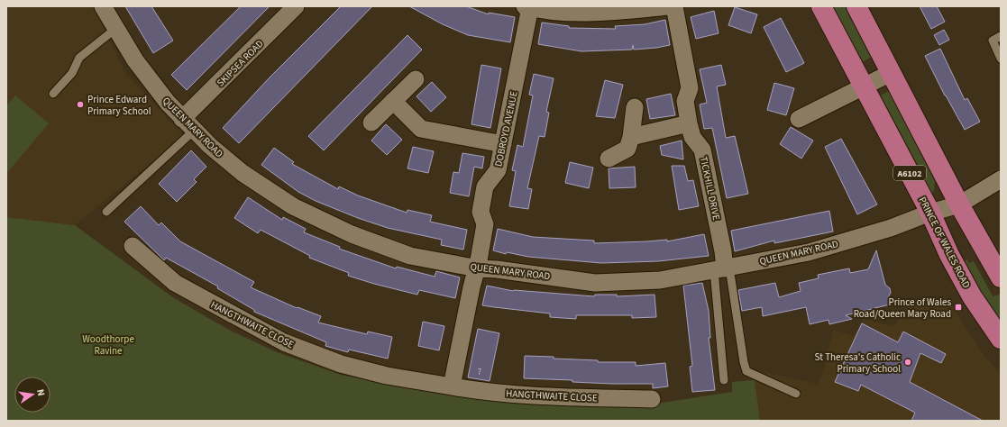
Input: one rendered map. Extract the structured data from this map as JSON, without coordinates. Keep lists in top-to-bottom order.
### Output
{
  "streets": {
    "highway": ["A6102", "PRINCE OF WALES ROAD"],
    "street": [
      "SKIPSEA ROAD",
      "QUEEN MARY ROAD",
      "DOBROYD AVENUE",
      "TICKHILL DRIVE",
      "HANGTHWAITE CLOSE"
    ]
  },
  "crossings": [
    ["SKIPSEA ROAD", "QUEEN MARY ROAD"],
    ["QUEEN MARY ROAD", "DOBROYD AVENUE"],
    ["QUEEN MARY ROAD", "A6102"],
    ["QUEEN MARY ROAD", "TICKHILL DRIVE"],
    ["QUEEN MARY ROAD", "PRINCE OF WALES ROAD"]
  ],
  "parks": ["Woodthorpe Ravine"],
  "places": {
    "other": ["Prince Edward Primary School", "St Theresa's Catholic Primary School"],
    "transit": ["Prince of Wales Road/Queen Mary Road"]
  },
  "house_numbers": ["7"],
  "north": "right"
}
